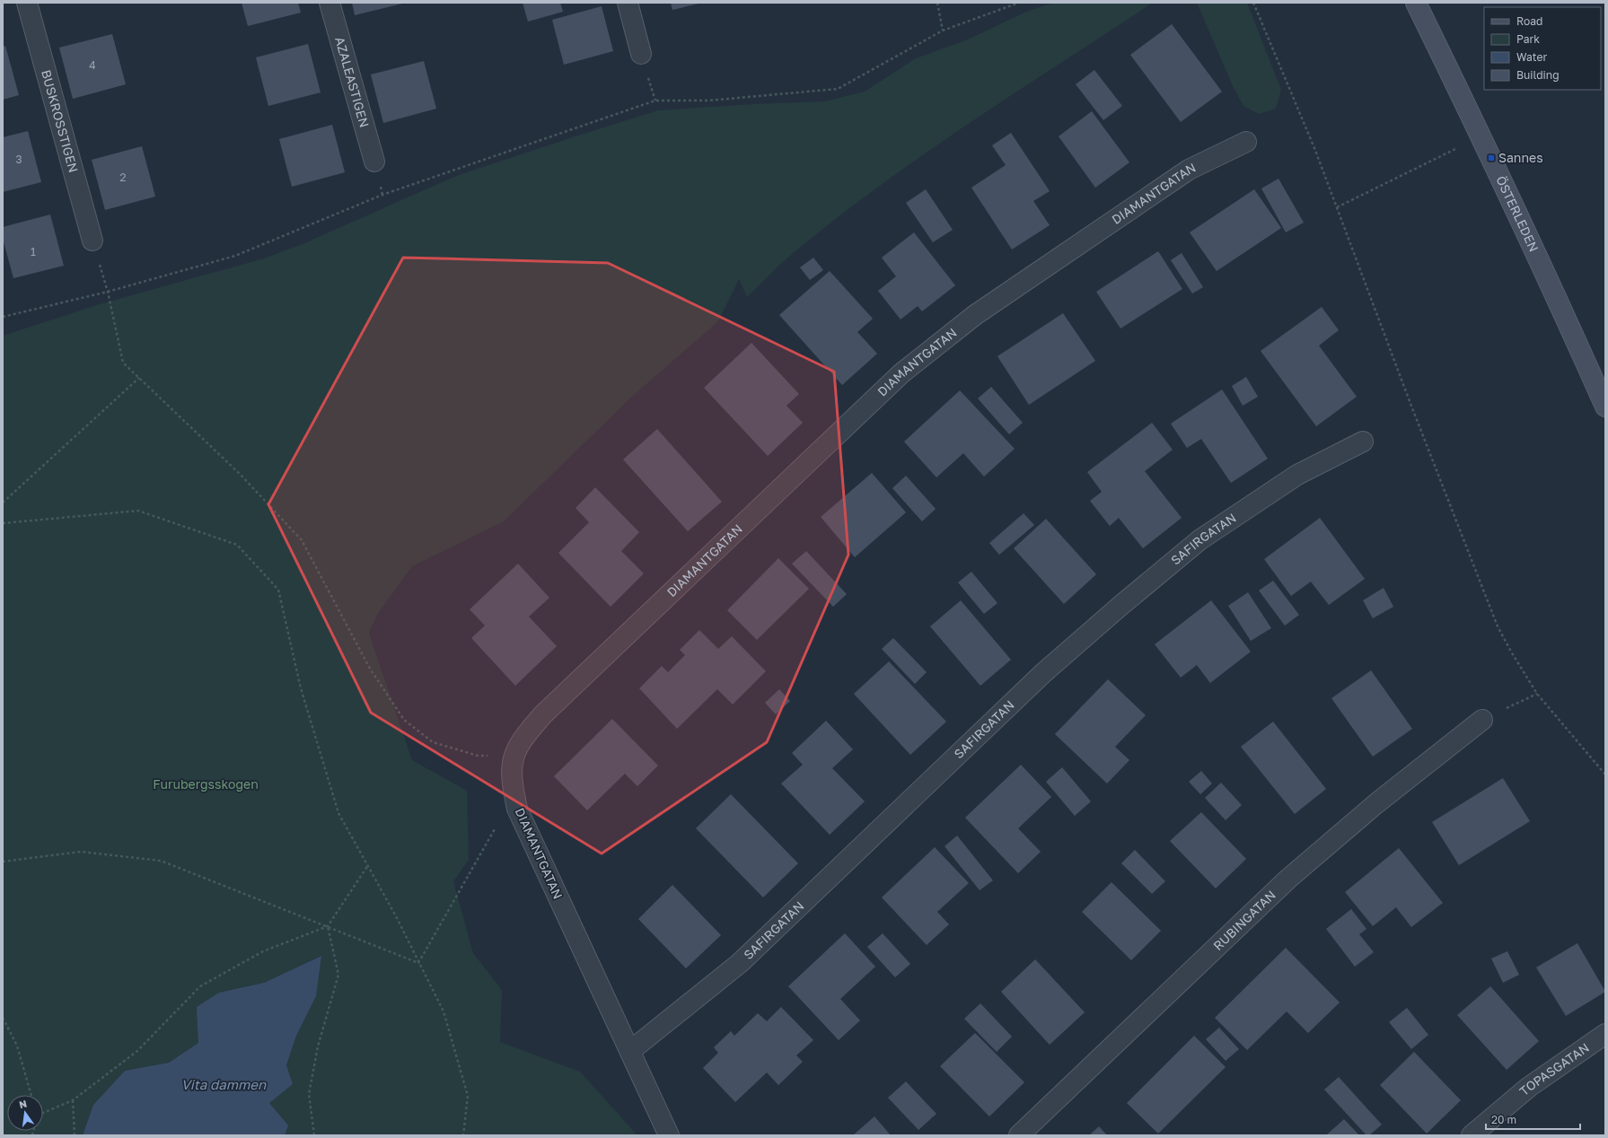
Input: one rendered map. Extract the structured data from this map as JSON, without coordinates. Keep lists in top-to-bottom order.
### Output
{
  "streets": {
    "main road": ["ÖSTERLEDEN"],
    "street": [
      "AZALEASTIGEN",
      "BUSKROSSTIGEN",
      "DIAMANTGATAN",
      "SAFIRGATAN",
      "RUBINGATAN",
      "TOPASGATAN"
    ]
  },
  "crossings": [
    ["DIAMANTGATAN", "SAFIRGATAN"]
  ],
  "water": ["Vita dammen"],
  "parks": ["Furubergsskogen"],
  "places": {
    "transit": ["Sannes"]
  },
  "house_numbers": [
    "4",
    "3",
    "2",
    "1"
  ],
  "legend": [
    "Road",
    "Park",
    "Water",
    "Building"
  ],
  "scale_bar": "20 m",
  "north": "top"
}
